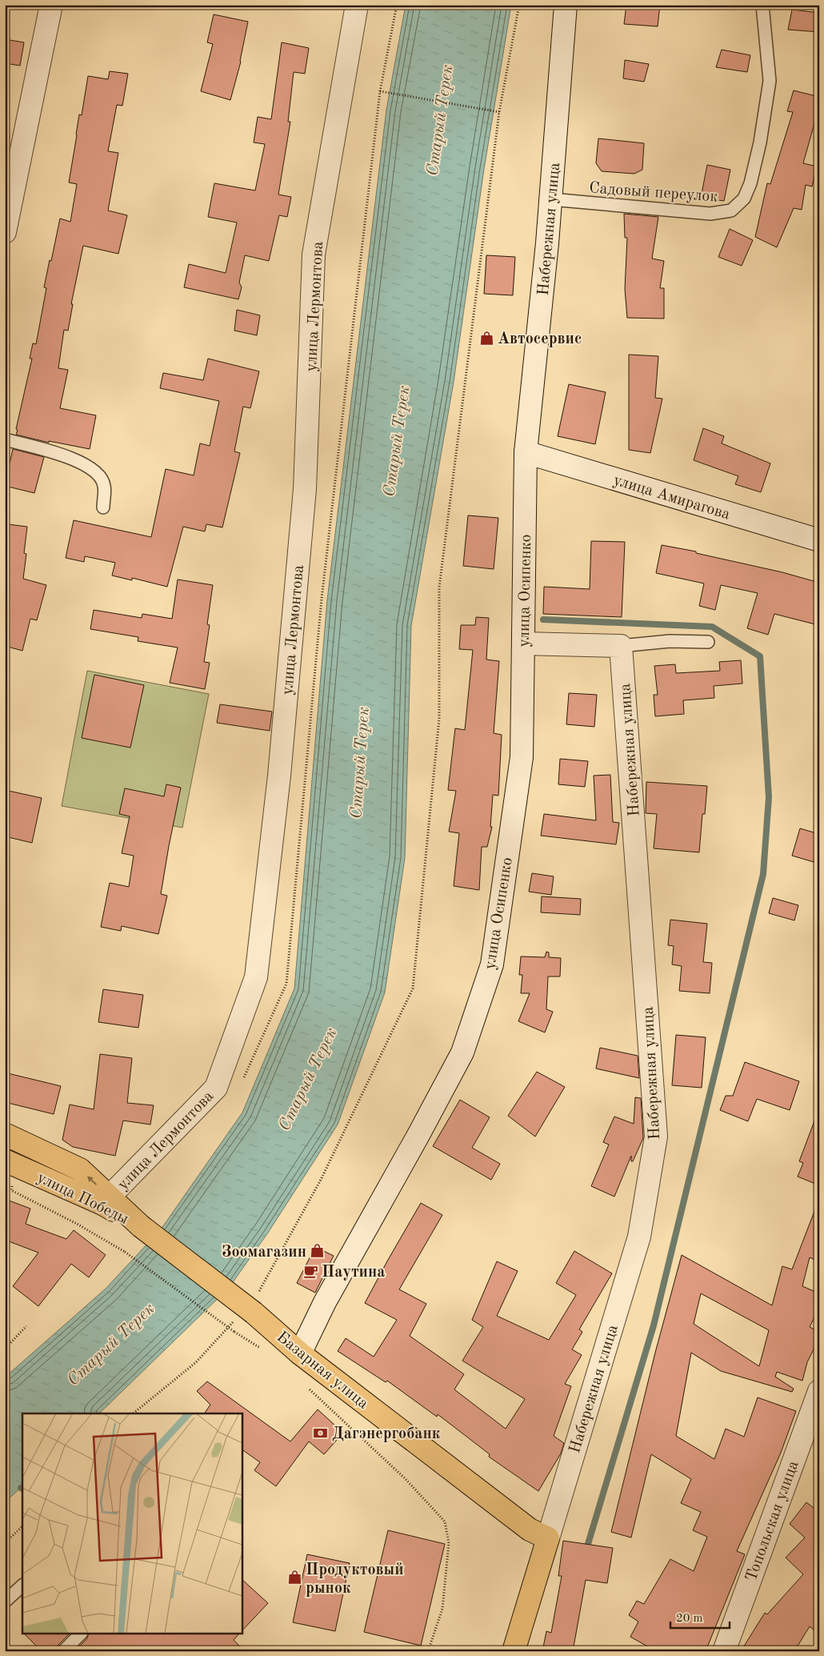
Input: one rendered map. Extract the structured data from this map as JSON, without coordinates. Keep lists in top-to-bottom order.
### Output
{
  "streets": {
    "main road": ["Набережная улица", "улица Победы", "Базарная улица"],
    "street": [
      "улица Лермонтова",
      "улица Амирагова",
      "улица Осипенко",
      "Топольская улица"
    ],
    "lane": ["Садовый переулок"]
  },
  "crossings": [
    ["Садовый переулок", "Набережная улица"],
    ["Набережная улица", "улица Амирагова"],
    ["Набережная улица", "улица Осипенко"],
    ["Набережная улица", "Базарная улица"],
    ["улица Лермонтова", "улица Победы"],
    ["улица Амирагова", "улица Осипенко"],
    ["улица Осипенко", "Базарная улица"],
    ["улица Победы", "Базарная улица"]
  ],
  "water": ["Старый Терек"],
  "places": {
    "shop": ["Автосервис", "Зоомагазин", "Продуктовый рынок"],
    "cafe": ["Паутина"],
    "bank": ["Дагэнергобанк"]
  },
  "scale_bar": "20 m"
}
